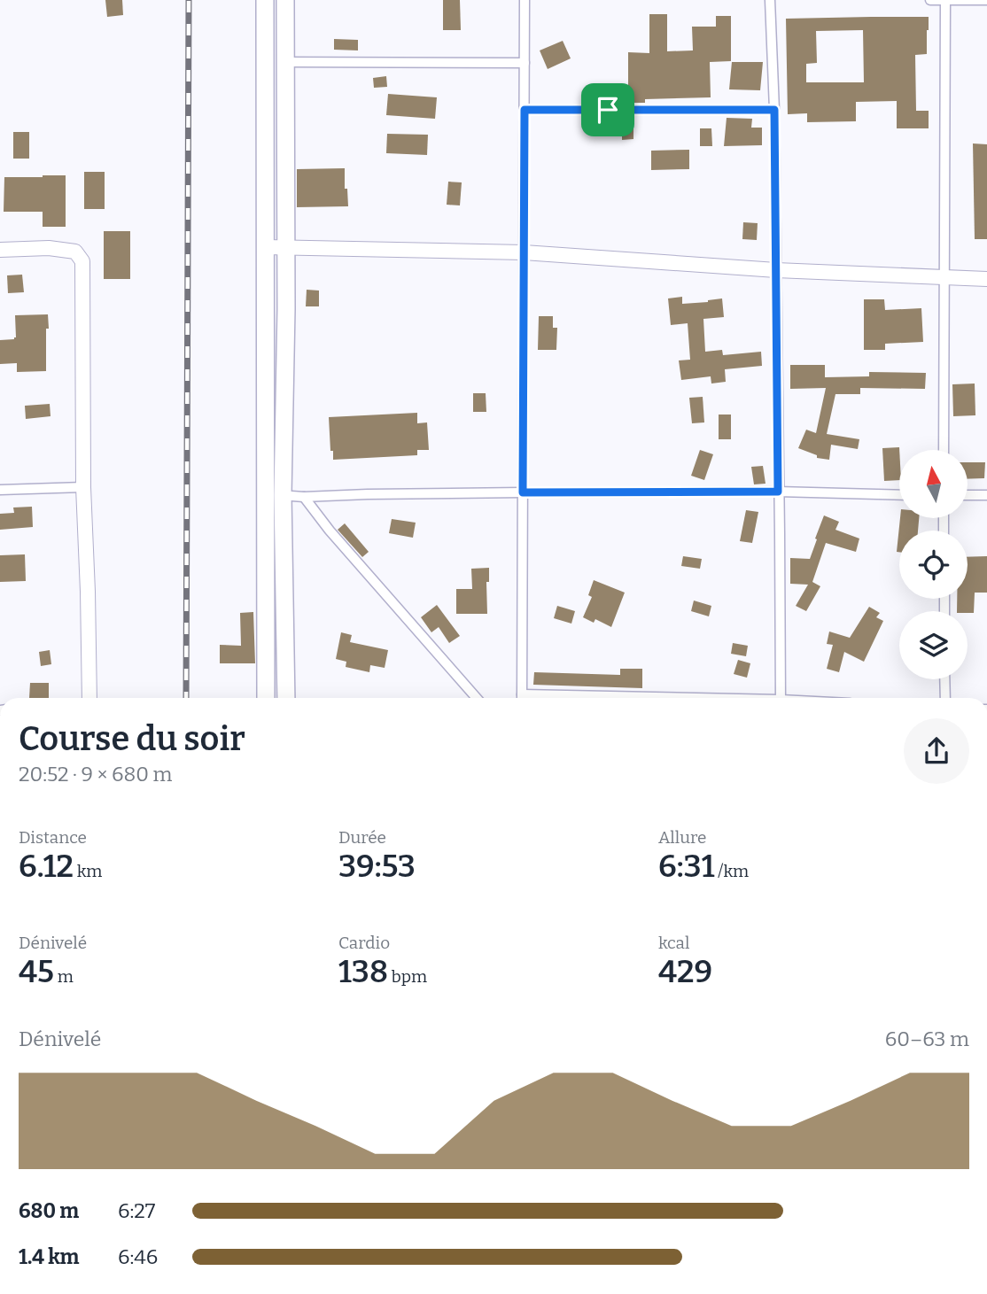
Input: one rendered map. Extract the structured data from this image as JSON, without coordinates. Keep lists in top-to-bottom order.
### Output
{
  "north": "top",
  "page": {
    "heading": ["Course du soir", "20:52 · 9 × 680 m"],
    "stats": [
      ["Distance", "6.12 km"],
      ["Durée", "39:53"],
      ["Allure", "6:31 /km"],
      ["Dénivelé", "45 m"],
      ["Cardio", "138 bpm"],
      ["kcal", "429"]
    ],
    "chart": ["Dénivelé", "60–63 m"],
    "list": [
      {
        "name": "680 m",
        "note": "6:27"
      },
      {
        "name": "1.4 km",
        "note": "6:46"
      }
    ]
  }
}
